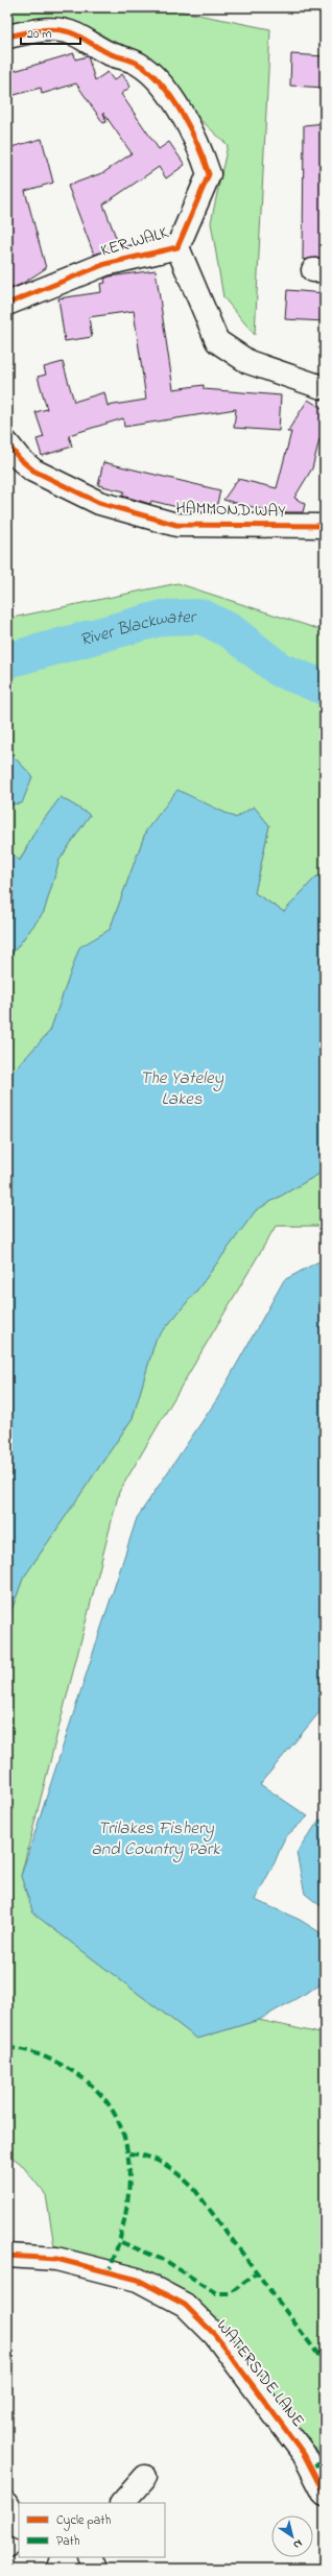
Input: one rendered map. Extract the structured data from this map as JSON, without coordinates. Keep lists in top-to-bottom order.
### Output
{
  "streets": {
    "street": ["KER WALK", "HAMMOND WAY", "WATERSIDE LANE"]
  },
  "water": ["River Blackwater", "The Yateley Lakes", "Trilakes Fishery and Country Park"],
  "legend": ["Cycle path", "Path"],
  "scale_bar": "20 m",
  "north": "bottom right"
}
